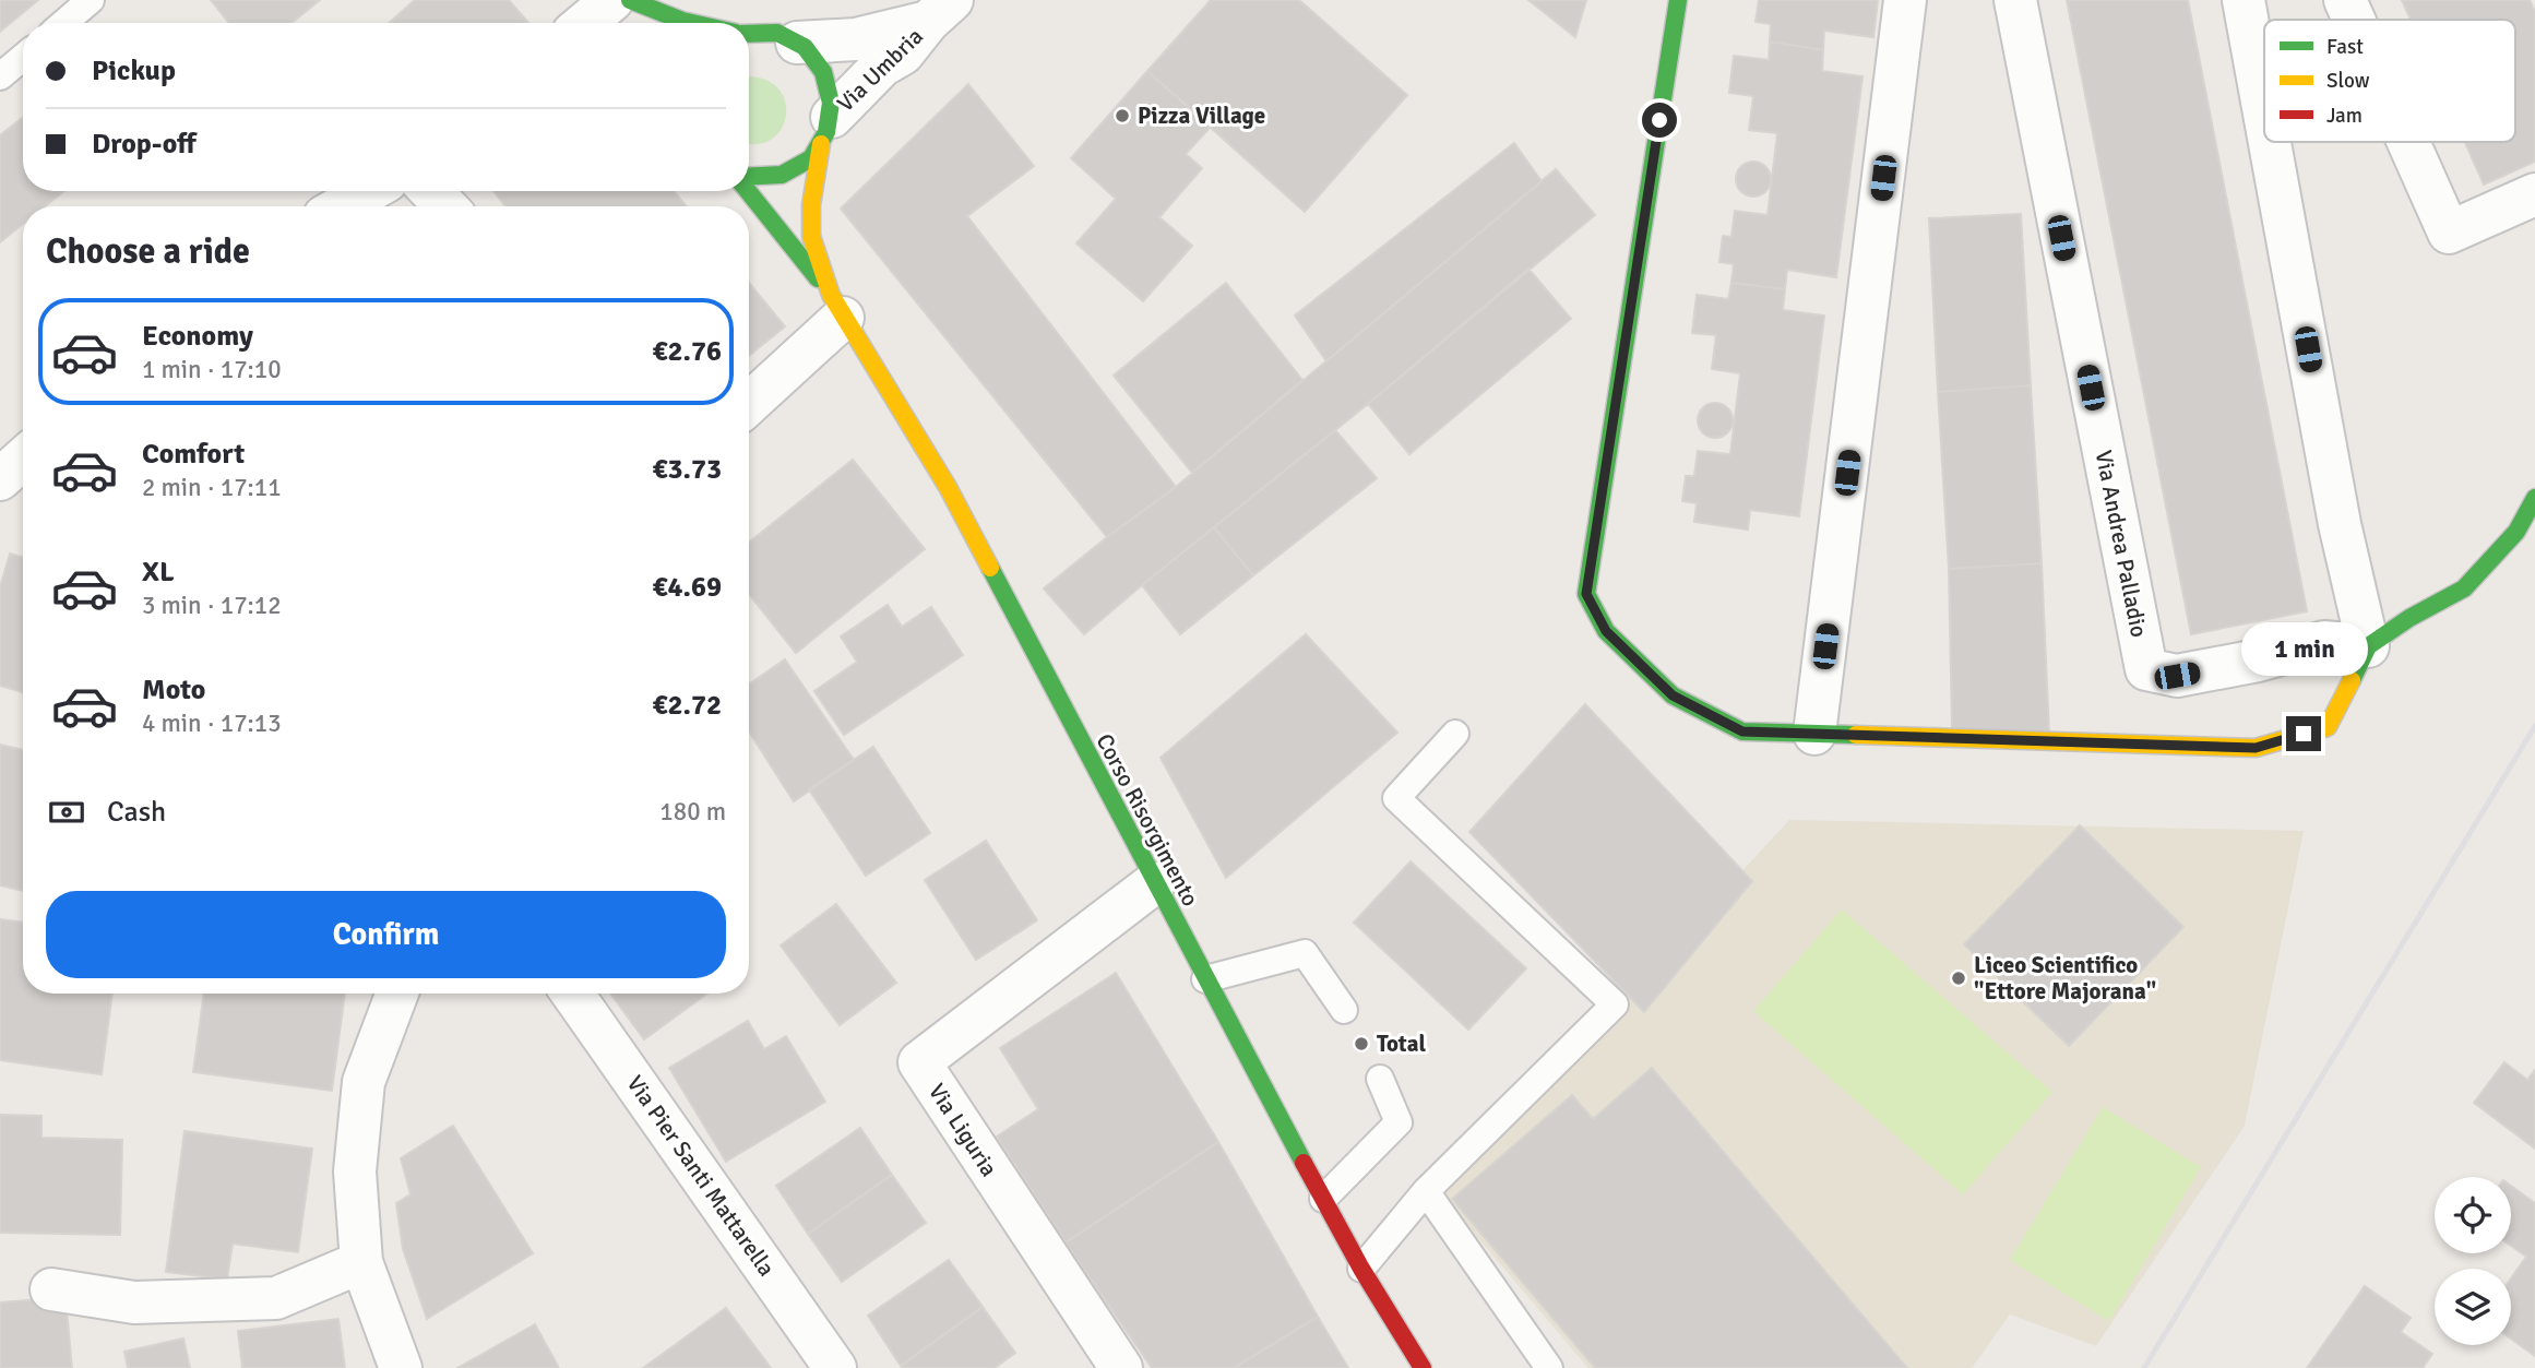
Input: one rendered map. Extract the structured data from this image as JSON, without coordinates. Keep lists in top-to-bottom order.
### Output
{
  "streets": {
    "street": [
      "Via Umbria",
      "Via Andrea Palladio",
      "Corso Risorgimento",
      "Via Liguria",
      "Via Pier Santi Mattarella"
    ]
  },
  "crossings": [
    ["Via Umbria", "Corso Risorgimento"],
    ["Corso Risorgimento", "Via Liguria"]
  ],
  "places": ["Pizza Village", "Liceo Scientifico \"Ettore Majorana\"", "Total"],
  "legend": ["Fast", "Slow", "Jam"],
  "page": {
    "banner": ["Pickup", "Drop-off"],
    "heading": "Choose a ride",
    "list": [
      {
        "name": "Economy",
        "note": "1 min · 17:10",
        "value": "€2.76"
      },
      {
        "name": "Comfort",
        "note": "2 min · 17:11",
        "value": "€3.73"
      },
      {
        "name": "XL",
        "note": "3 min · 17:12",
        "value": "€4.69"
      },
      {
        "name": "Moto",
        "note": "4 min · 17:13",
        "value": "€2.72"
      }
    ],
    "bubble": "1 min",
    "pay": ["Cash", "180 m"],
    "buttons": "Confirm"
  }
}
